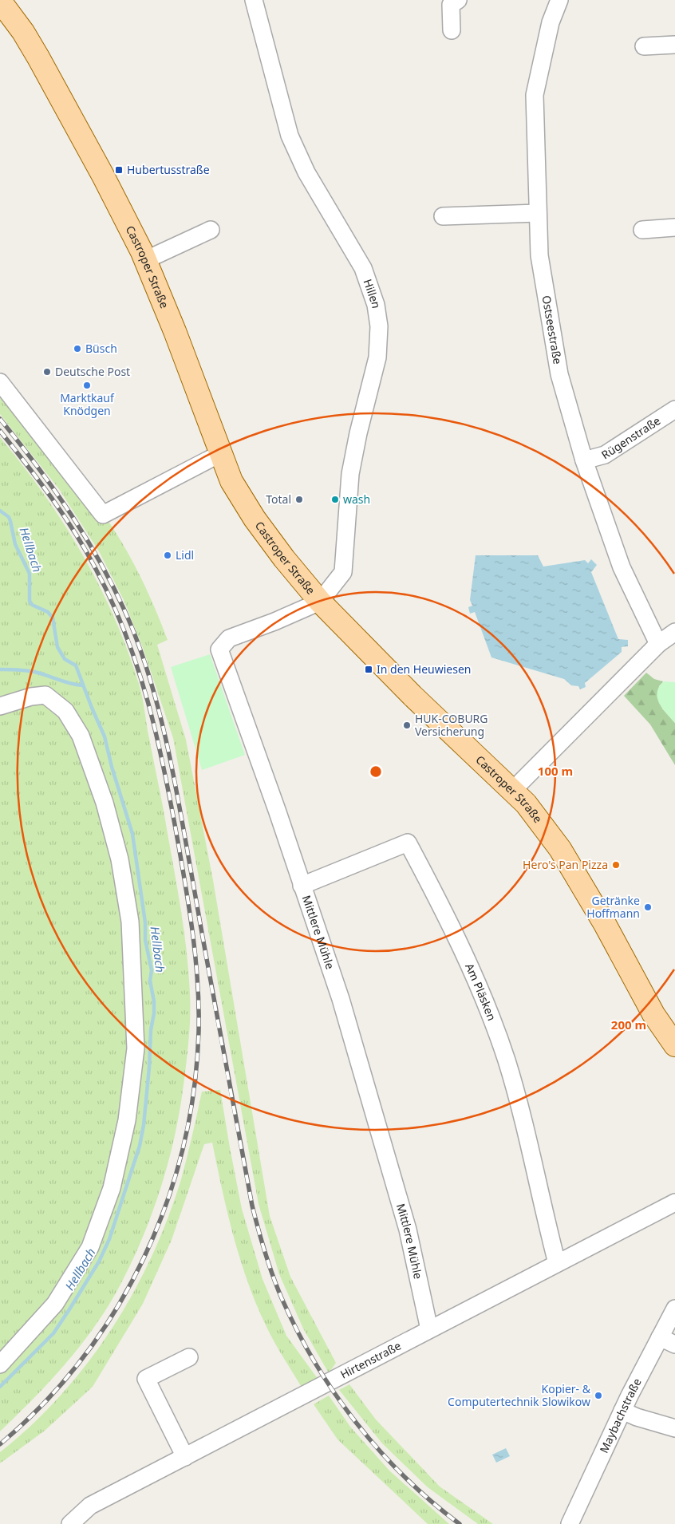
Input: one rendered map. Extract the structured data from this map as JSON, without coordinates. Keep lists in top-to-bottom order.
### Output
{
  "streets": {
    "main road": ["Castroper Straße"],
    "street": [
      "Hillen",
      "Ostseestraße",
      "Rügenstraße",
      "Mittlere Mühle",
      "Am Pläsken",
      "Hirtenstraße",
      "Maybachstraße"
    ]
  },
  "crossings": [
    ["Castroper Straße", "Hillen"],
    ["Castroper Straße", "Mittlere Mühle"],
    ["Hillen", "Mittlere Mühle"],
    ["Ostseestraße", "Rügenstraße"],
    ["Mittlere Mühle", "Am Pläsken"],
    ["Mittlere Mühle", "Hirtenstraße"],
    ["Am Pläsken", "Hirtenstraße"]
  ],
  "water": ["Hellbach"],
  "places": {
    "transit": ["Hubertusstraße", "In den Heuwiesen"],
    "other": [
      "Büsch",
      "Deutsche Post",
      "Marktkauf Knödgen",
      "Total",
      "wash",
      "Lidl",
      "HUK-COBURG Versicherung",
      "Hero's Pan Pizza",
      "Getränke Hoffmann",
      "Kopier- & Computertechnik Slowikow"
    ]
  },
  "rings": ["100 m", "200 m"]
}
